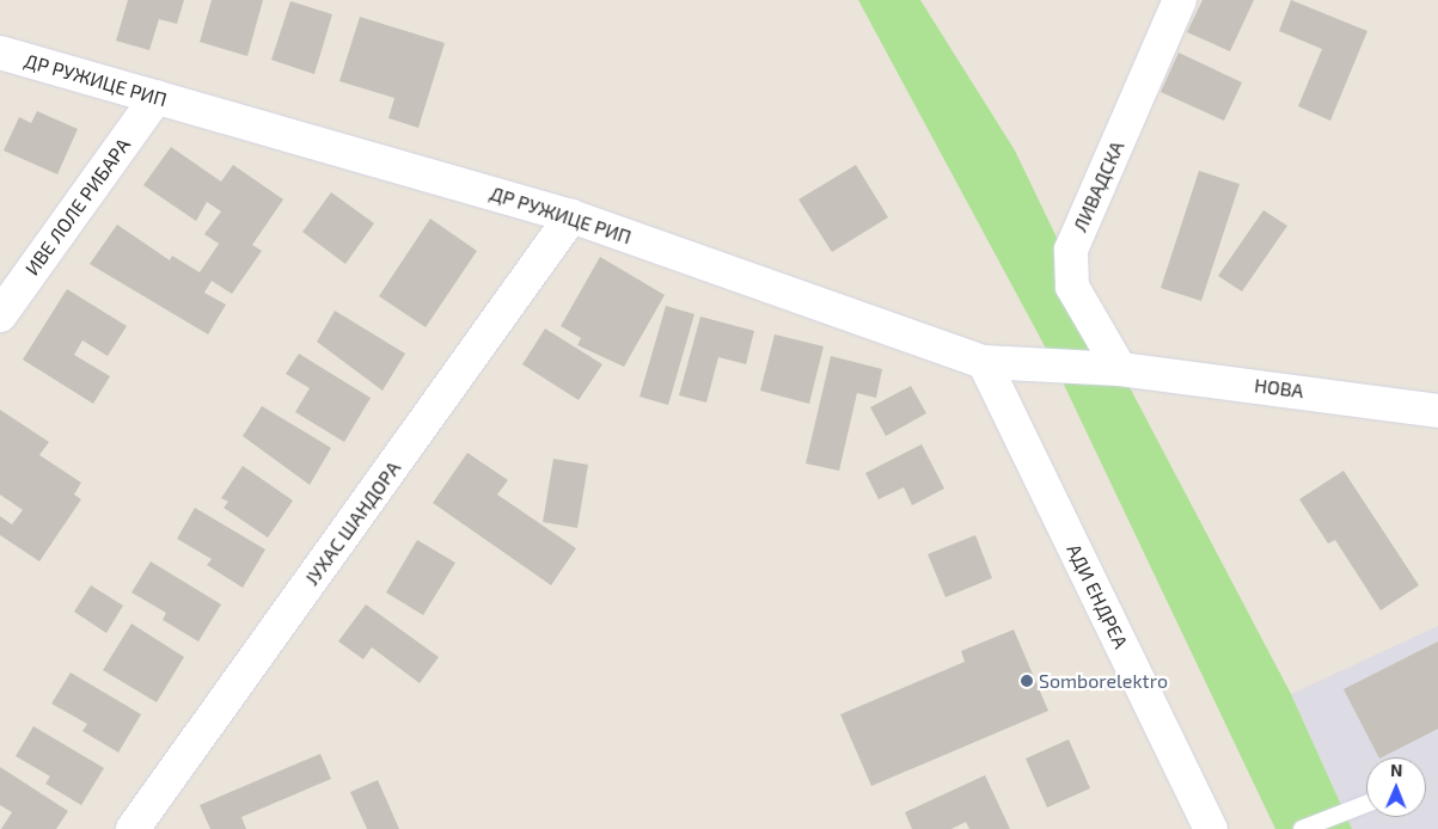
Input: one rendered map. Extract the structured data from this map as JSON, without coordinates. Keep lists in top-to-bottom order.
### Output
{
  "streets": {
    "street": [
      "ДР РУЖИЦЕ РИП",
      "ЛИВАДСКА",
      "ИВЕ ЛОЛЕ РИБАРА",
      "НОВА",
      "ЈУХАС ШАНДОРА",
      "АДИ ЕНДРЕА"
    ]
  },
  "crossings": [
    ["ДР РУЖИЦЕ РИП", "ЛИВАДСКА"],
    ["ДР РУЖИЦЕ РИП", "ИВЕ ЛОЛЕ РИБАРА"],
    ["ДР РУЖИЦЕ РИП", "НОВА"],
    ["ДР РУЖИЦЕ РИП", "ЈУХАС ШАНДОРА"],
    ["ДР РУЖИЦЕ РИП", "АДИ ЕНДРЕА"],
    ["ЛИВАДСКА", "НОВА"]
  ],
  "places": ["Somborelektro"],
  "north": "top"
}
